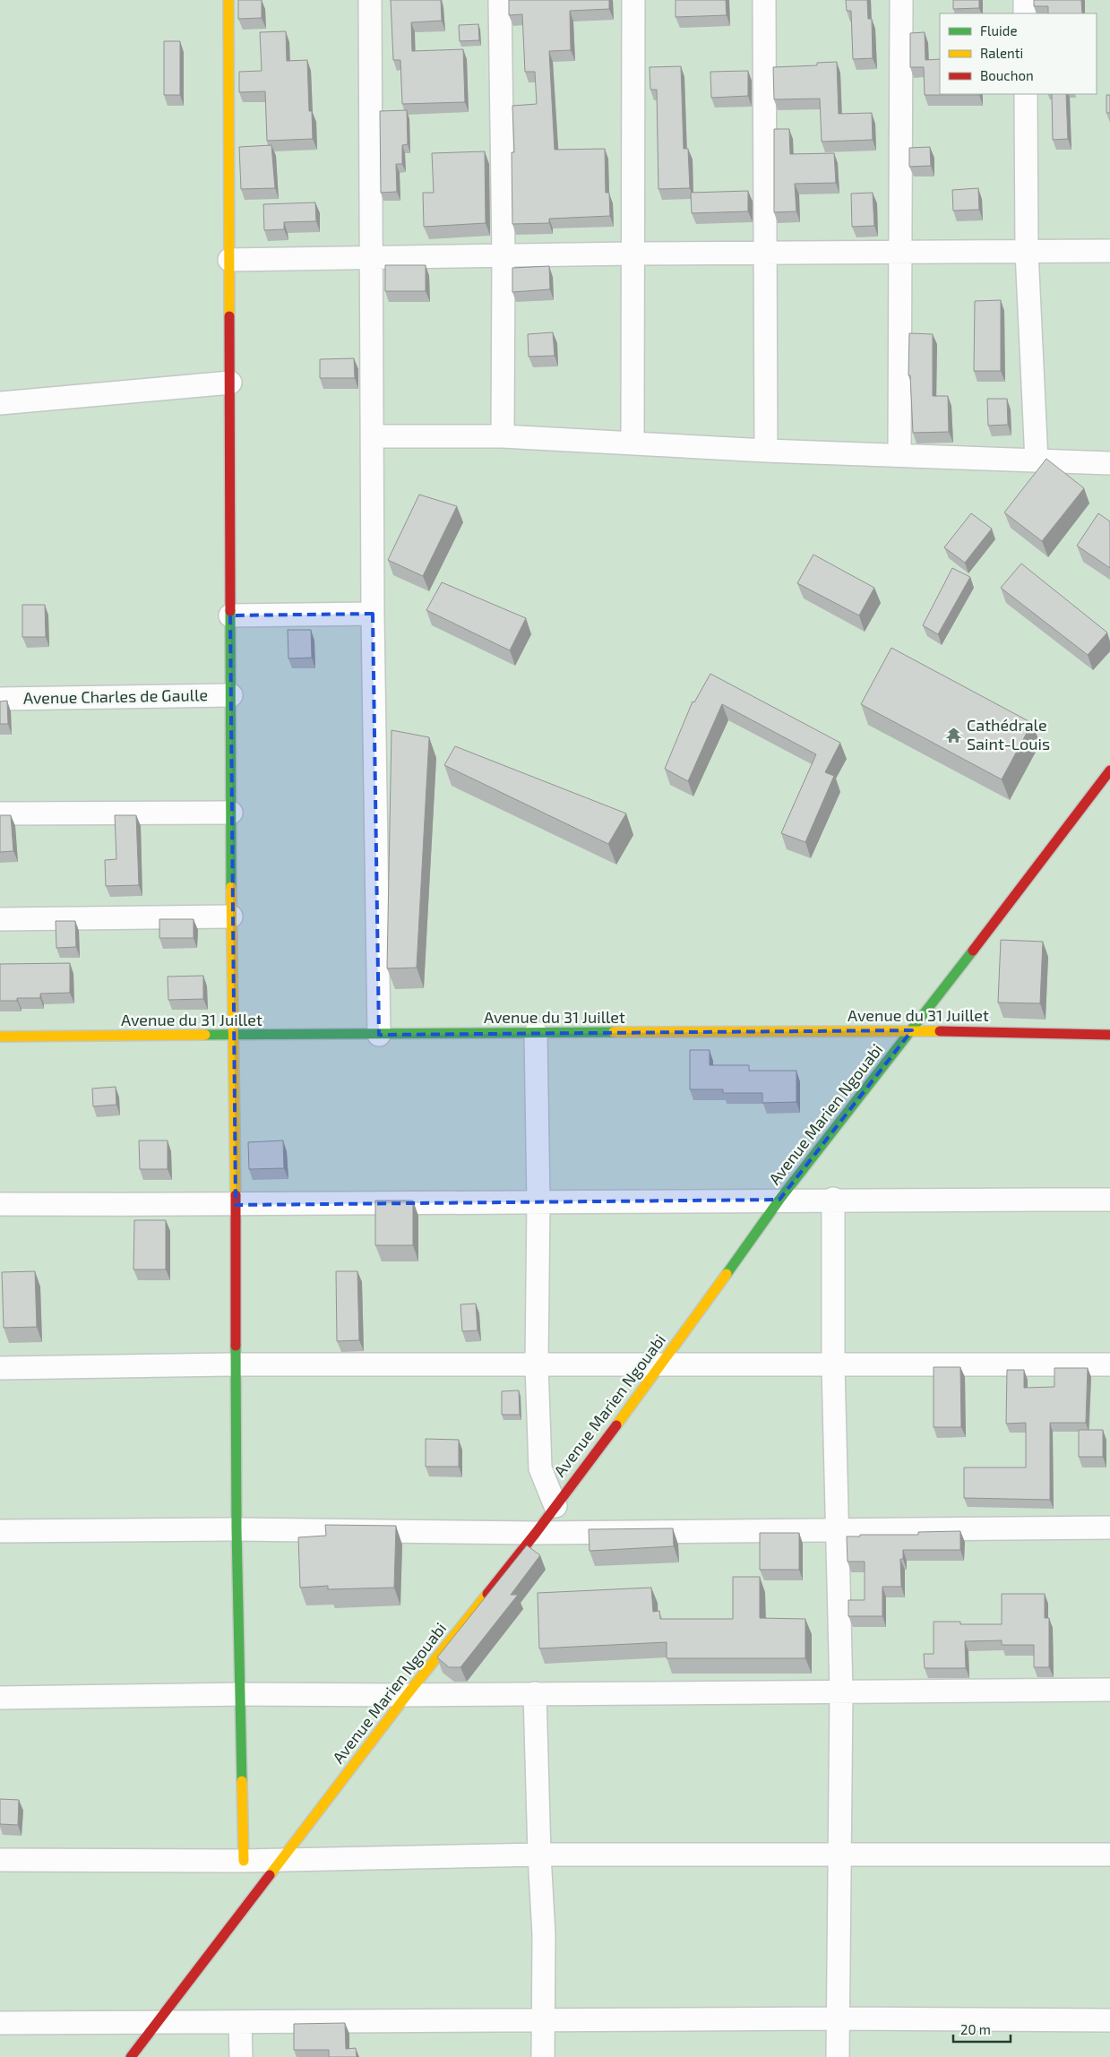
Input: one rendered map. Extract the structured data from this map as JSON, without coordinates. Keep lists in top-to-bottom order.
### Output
{
  "streets": {
    "street": ["Avenue Charles de Gaulle", "Avenue du 31 Juillet", "Avenue Marien Ngouabi"]
  },
  "crossings": [
    ["Avenue du 31 Juillet", "Avenue Marien Ngouabi"]
  ],
  "places": {
    "temple": ["Cathédrale Saint-Louis"]
  },
  "legend": ["Fluide", "Ralenti", "Bouchon"],
  "scale_bar": "20 m"
}
